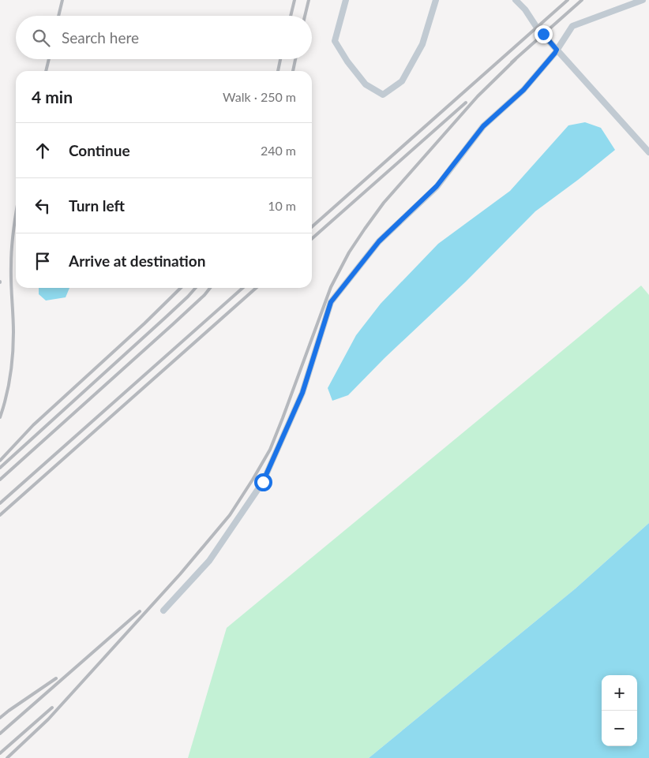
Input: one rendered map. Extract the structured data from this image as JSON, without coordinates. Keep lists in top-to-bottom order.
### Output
{
  "page": {
    "search": "Search here",
    "heading": ["4 min", "Walk · 250 m"],
    "list": [
      ["Continue", "240 m"],
      ["Turn left", "10 m"],
      "Arrive at destination"
    ],
    "map_buttons": ["+", "−"]
  }
}
